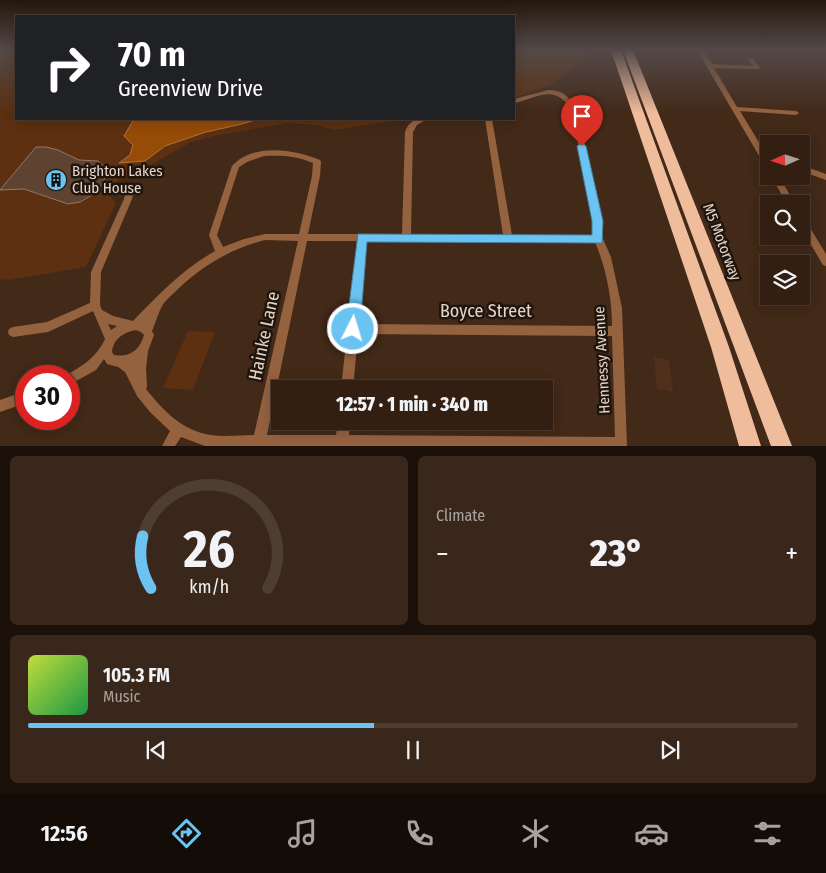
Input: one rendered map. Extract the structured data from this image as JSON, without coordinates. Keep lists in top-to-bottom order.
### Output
{
  "streets": {
    "highway": ["M5 Motorway"],
    "street": ["Boyce Street", "Hainke Lane", "Hennessy Avenue"]
  },
  "crossings": [
    ["Boyce Street", "Hennessy Avenue"]
  ],
  "places": {
    "building": ["Brighton Lakes Club House"]
  },
  "north": "left",
  "page": {
    "turn": ["70 m", "Greenview Drive"],
    "limit": "30",
    "trip": "12:57 · 1 min · 340 m",
    "tile": "Climate",
    "heat": ["−", "23°", "+"],
    "song": ["105.3 FM", "Music"],
    "tabs": "12:56",
    "gauge": ["26", "km/h"]
  }
}
